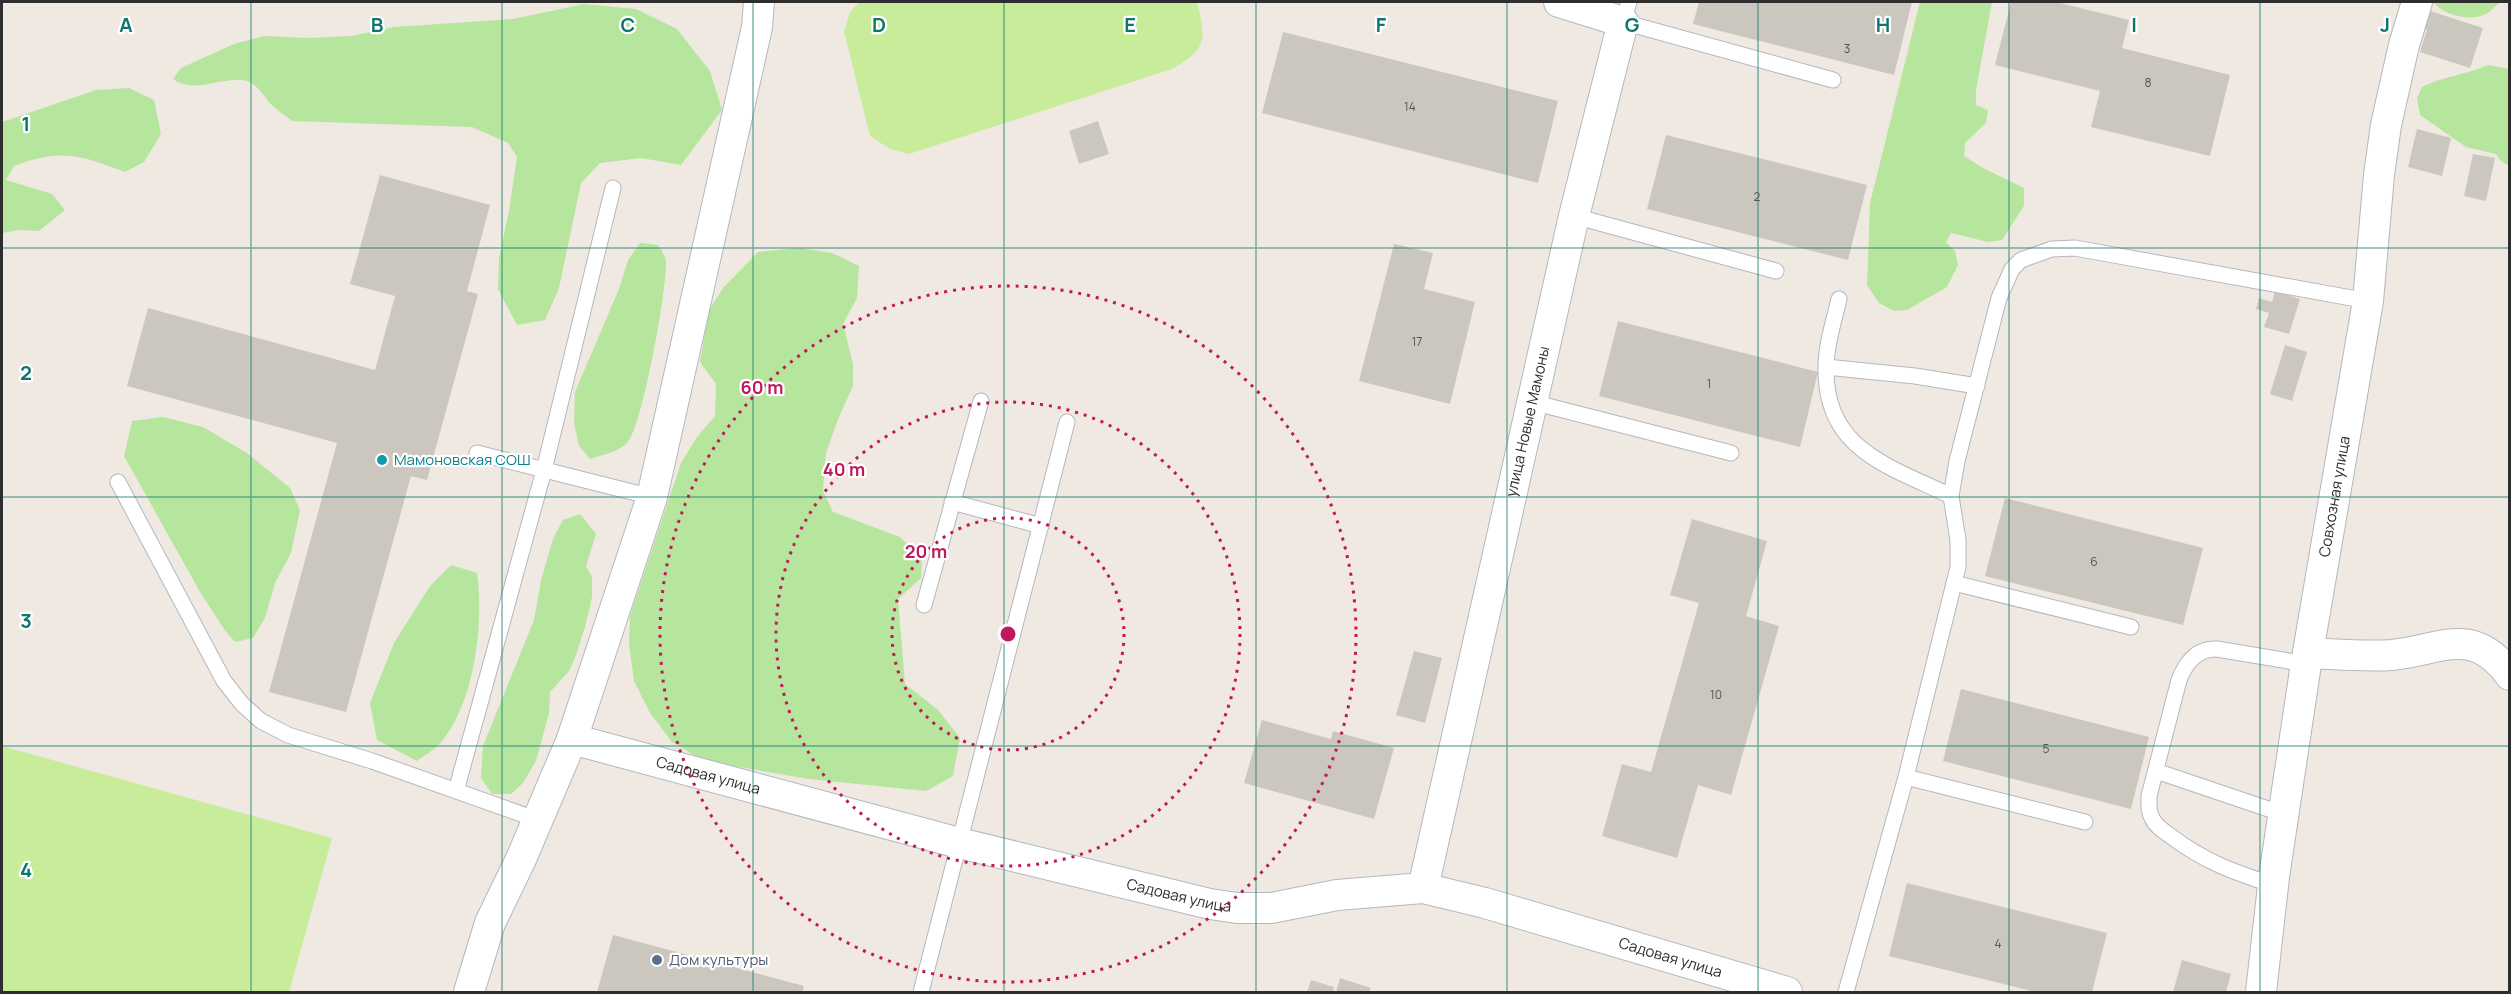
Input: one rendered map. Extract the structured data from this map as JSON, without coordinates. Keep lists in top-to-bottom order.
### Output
{
  "streets": {
    "street": ["улица Новые Мамоны", "Совхозная улица", "Садовая улица"]
  },
  "crossings": [
    ["улица Новые Мамоны", "Садовая улица"]
  ],
  "places": ["Мамоновская СОШ", "Дом культуры"],
  "house_numbers": [
    "3",
    "8",
    "14",
    "2",
    "17",
    "1",
    "6",
    "10",
    "5",
    "4"
  ],
  "grid": {
    "columns": [
      "A",
      "B",
      "C",
      "D",
      "E",
      "F",
      "G",
      "H",
      "I",
      "J"
    ],
    "rows": [
      "1",
      "2",
      "3",
      "4"
    ]
  },
  "rings": ["60 m", "40 m", "20 m"]
}
